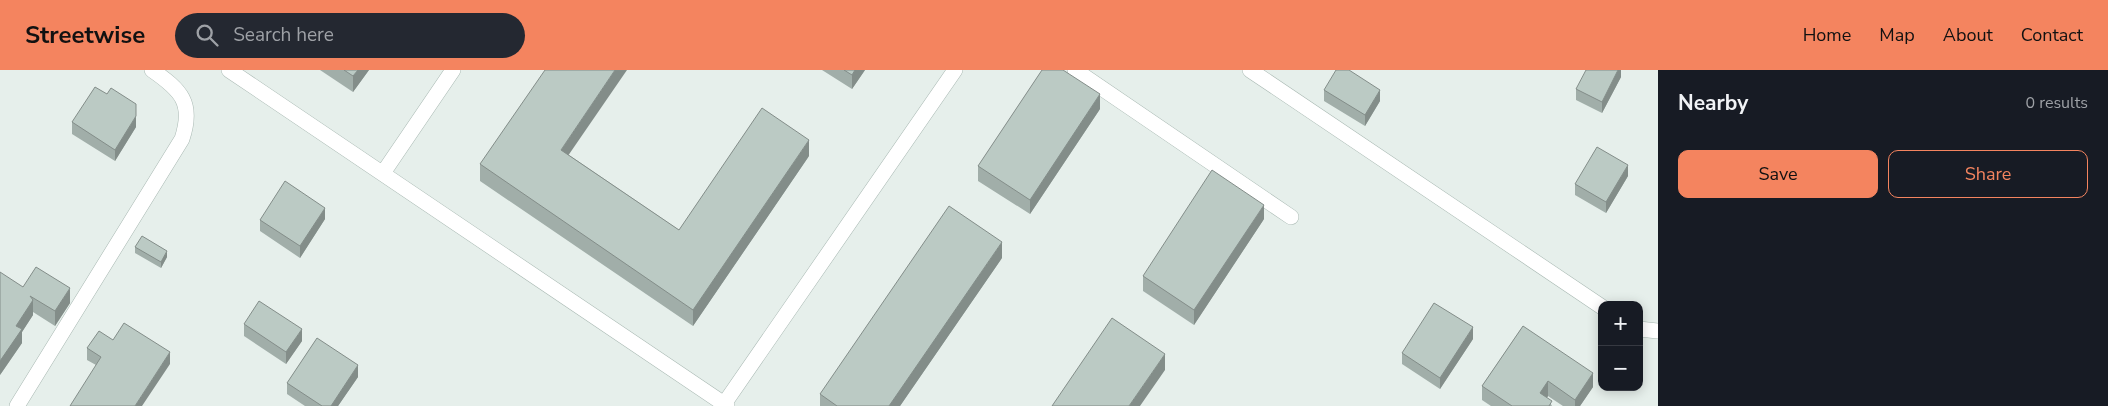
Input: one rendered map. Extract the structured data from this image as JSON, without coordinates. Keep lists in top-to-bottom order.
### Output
{
  "page": {
    "header": "Streetwise",
    "search": "Search here",
    "nav": [
      "Home",
      "Map",
      "About",
      "Contact"
    ],
    "heading": ["Nearby", "0 results"],
    "buttons": ["Save", "Share"],
    "map_buttons": ["+", "−"]
  }
}
